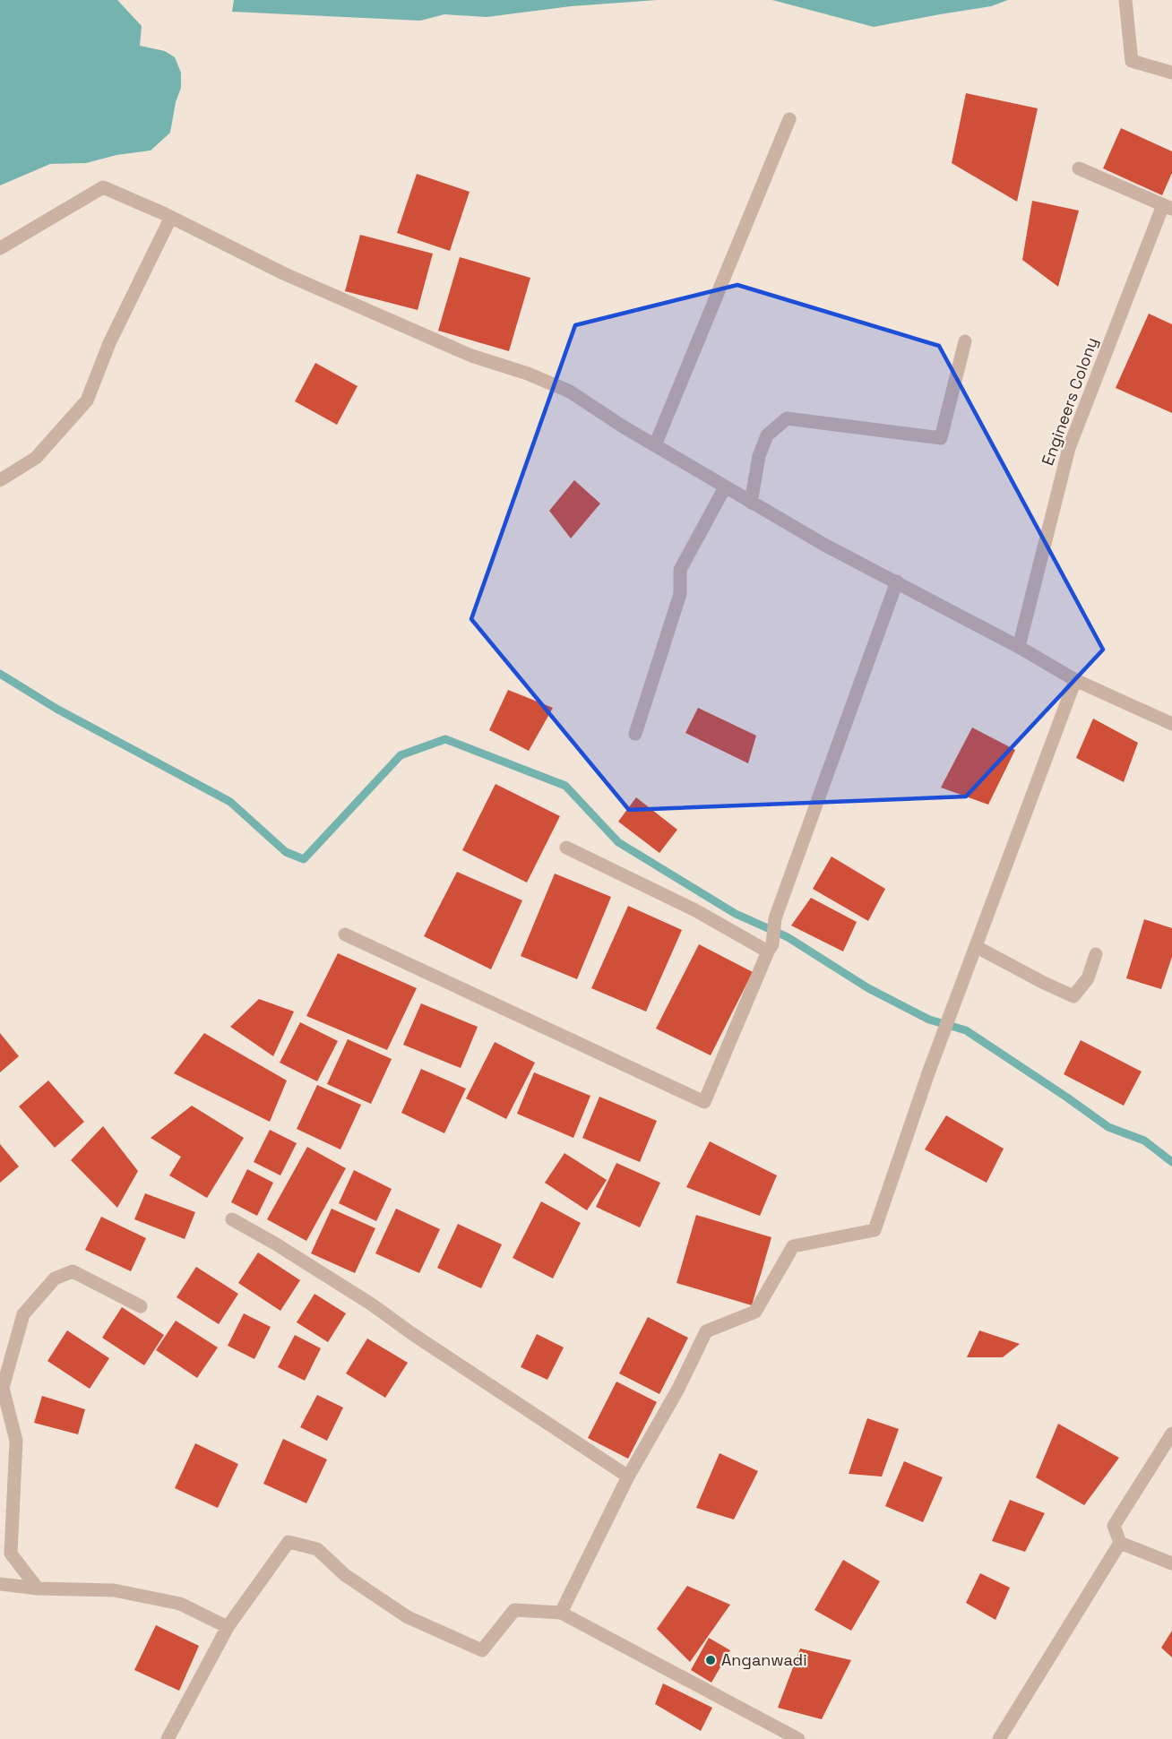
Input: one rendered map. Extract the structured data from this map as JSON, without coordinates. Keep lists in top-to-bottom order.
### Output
{
  "streets": {
    "street": ["Engineers Colony"]
  },
  "places": ["Anganwadi"]
}
